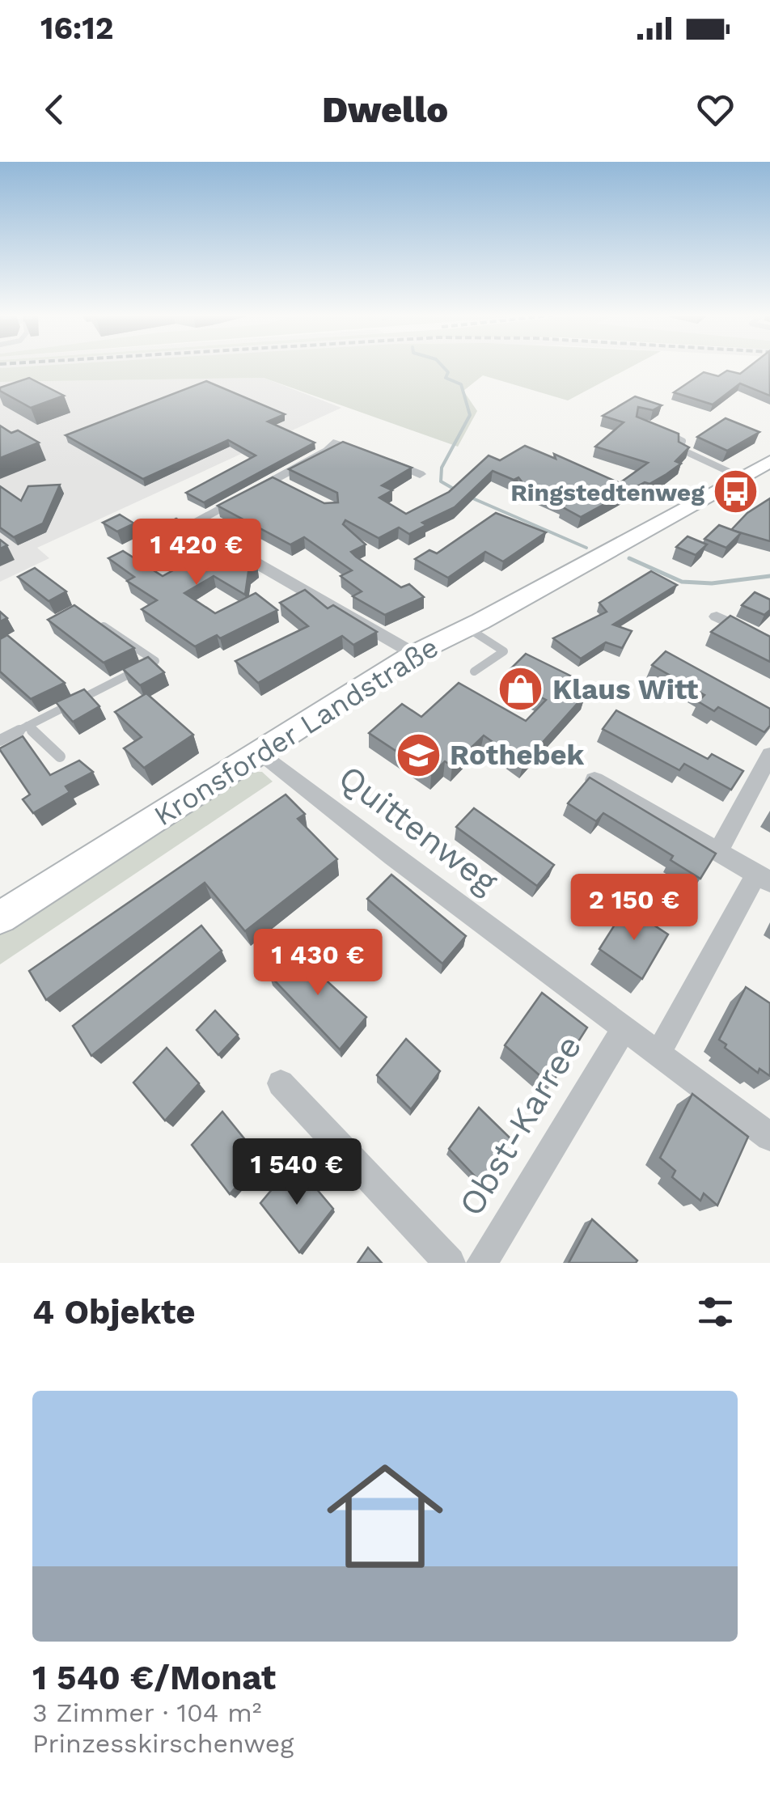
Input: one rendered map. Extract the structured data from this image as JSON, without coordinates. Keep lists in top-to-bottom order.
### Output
{
  "streets": {
    "main road": ["Kronsforder Landstraße"],
    "street": ["Quittenweg", "Obst-Karree"]
  },
  "crossings": [
    ["Kronsforder Landstraße", "Quittenweg"],
    ["Quittenweg", "Obst-Karree"]
  ],
  "places": {
    "bus stop": ["Ringstedtenweg"],
    "shop": ["Klaus Witt"],
    "school or university": ["Rothebek"]
  },
  "page": {
    "status": "16:12",
    "header": "Dwello",
    "price": [
      "1 420 €",
      "2 150 €",
      "1 430 €",
      "1 540 €"
    ],
    "heading": "4 Objekte",
    "list": [
      {
        "name": "1 540 €/Monat",
        "note": "3 Zimmer · 104 m² · Prinzesskirschenweg"
      }
    ]
  }
}
